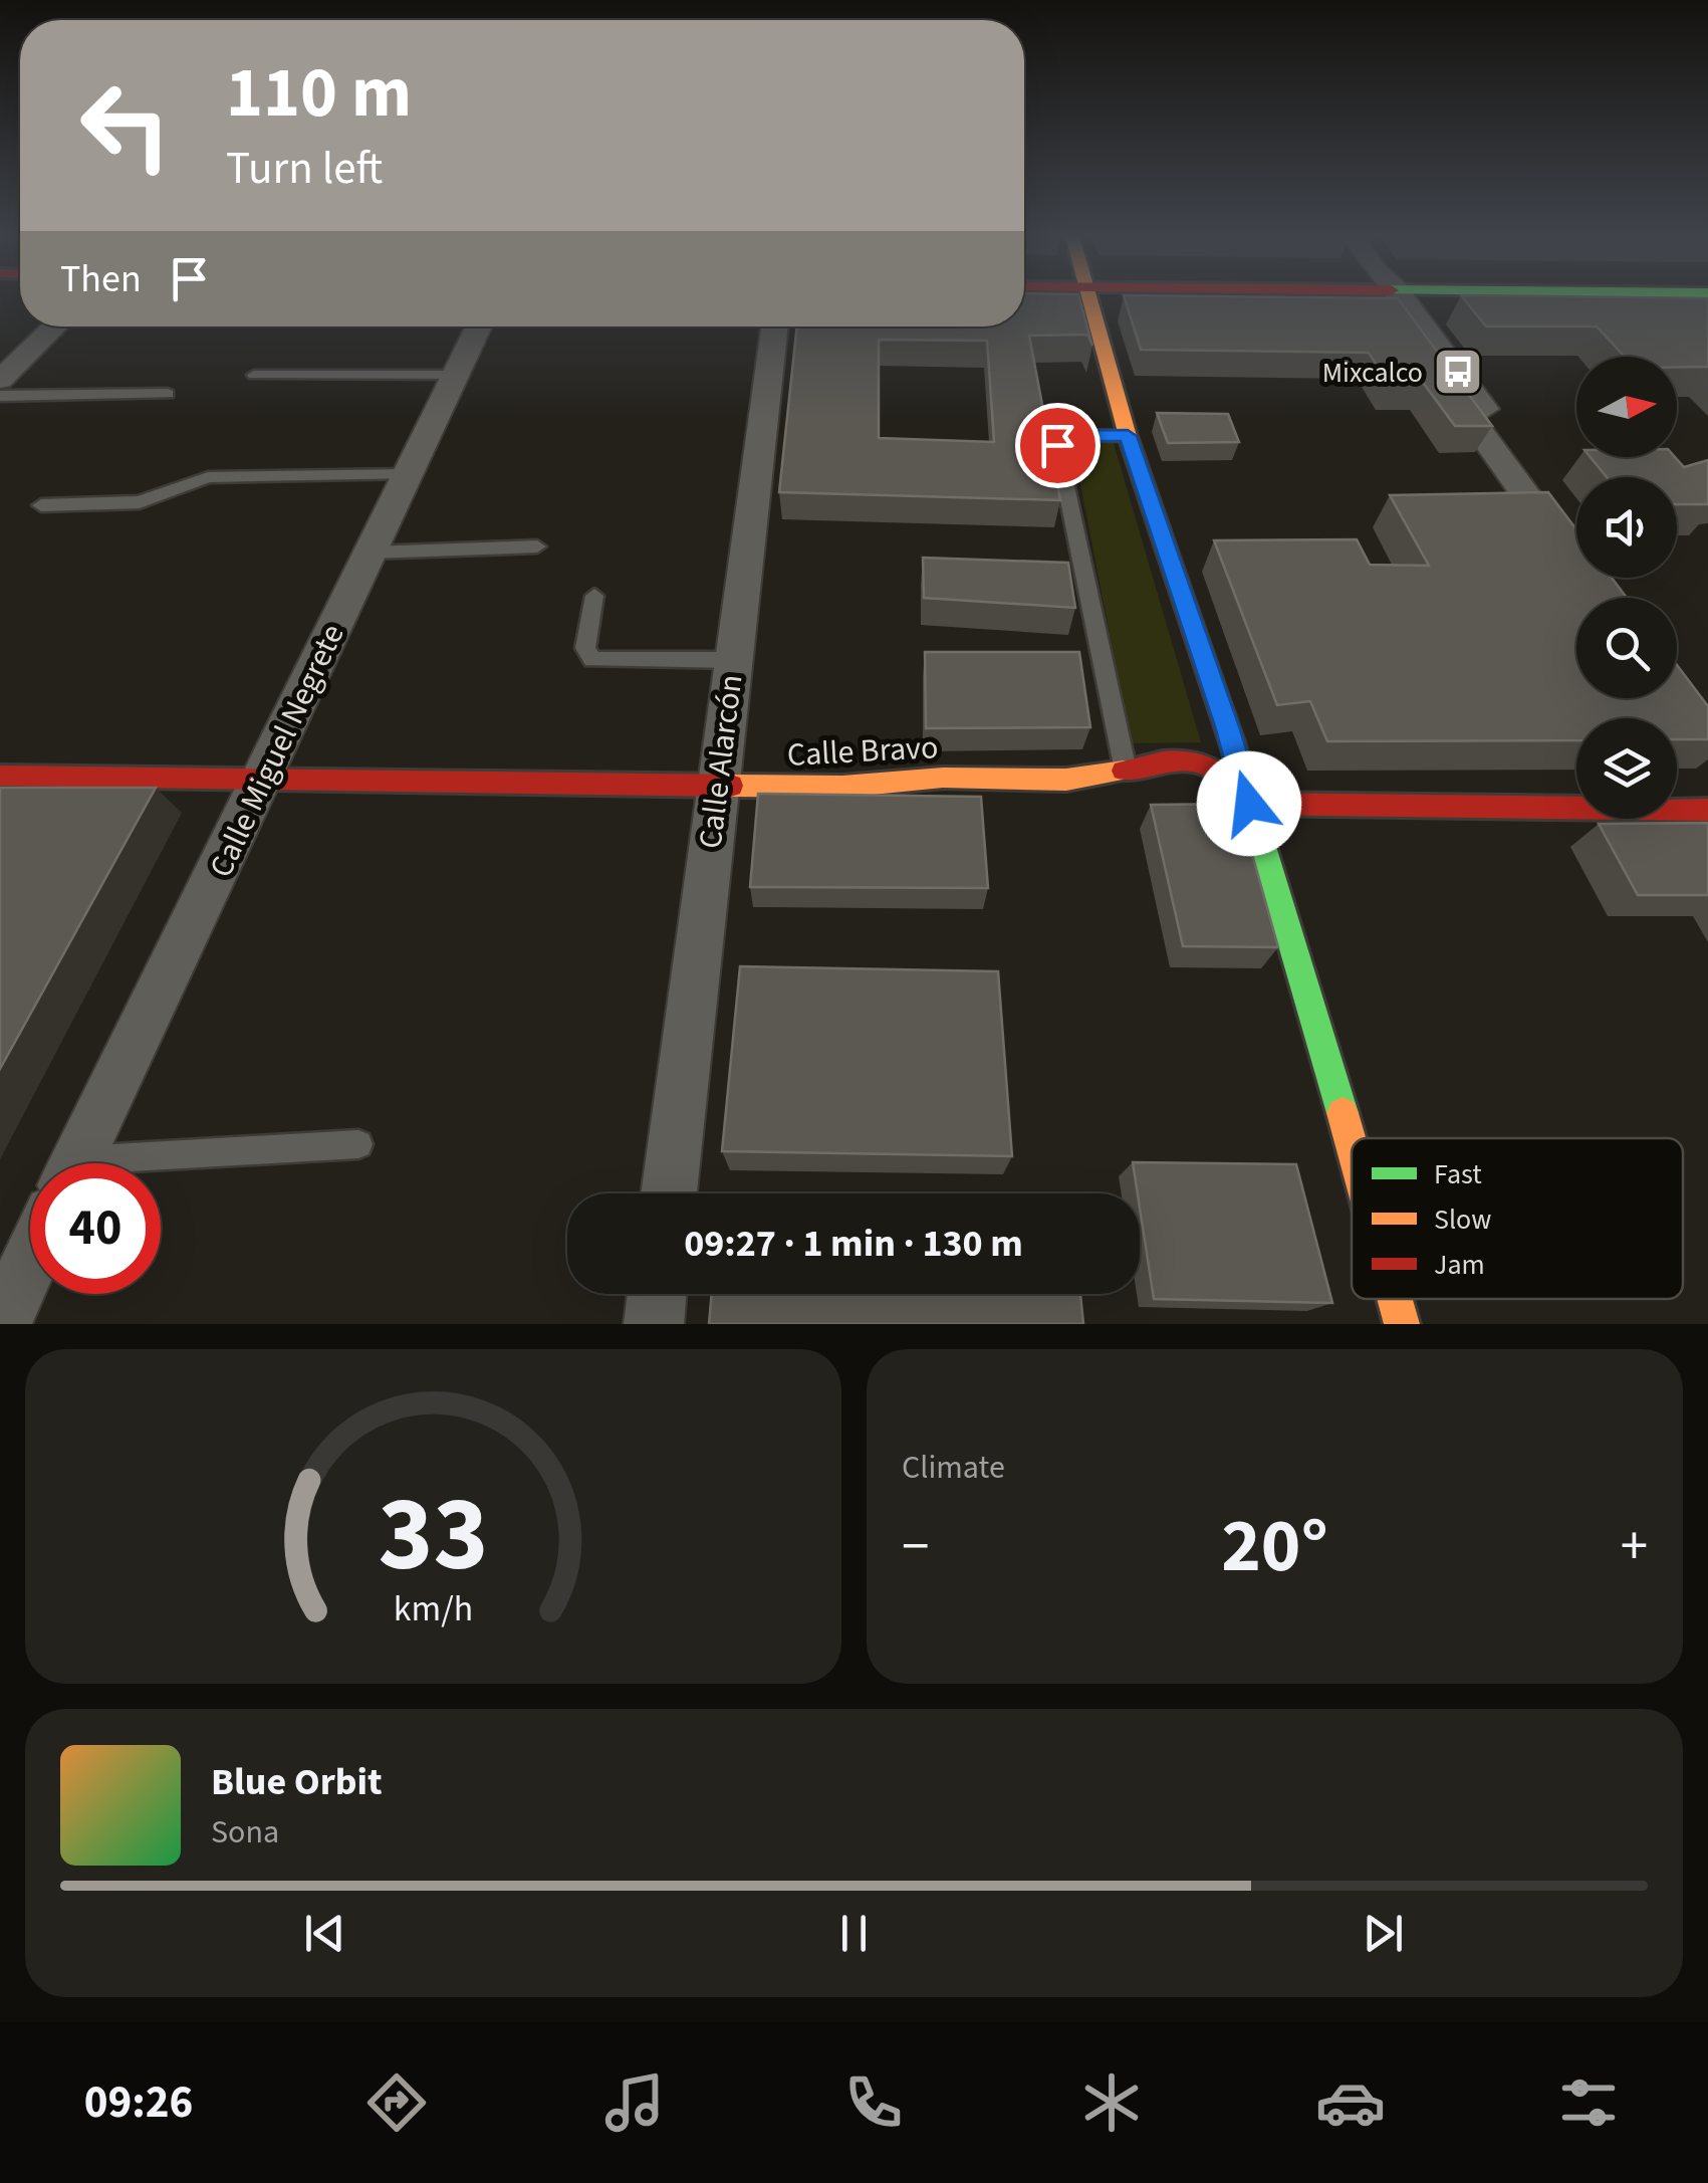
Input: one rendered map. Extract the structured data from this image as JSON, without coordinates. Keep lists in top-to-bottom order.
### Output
{
  "streets": {
    "street": ["Calle Miguel Negrete", "Calle Bravo", "Calle Alarcón"]
  },
  "crossings": [
    ["Calle Miguel Negrete", "Calle Bravo"],
    ["Calle Bravo", "Calle Alarcón"]
  ],
  "places": {
    "bus stop": ["Mixcalco"]
  },
  "legend": ["Fast", "Slow", "Jam"],
  "north": "right",
  "page": {
    "turn": ["110 m", "Turn left"],
    "then": "Then",
    "limit": "40",
    "trip": "09:27 · 1 min · 130 m",
    "tile": "Climate",
    "heat": ["−", "20°", "+"],
    "song": ["Blue Orbit", "Sona"],
    "tabs": "09:26",
    "gauge": ["33", "km/h"]
  }
}
